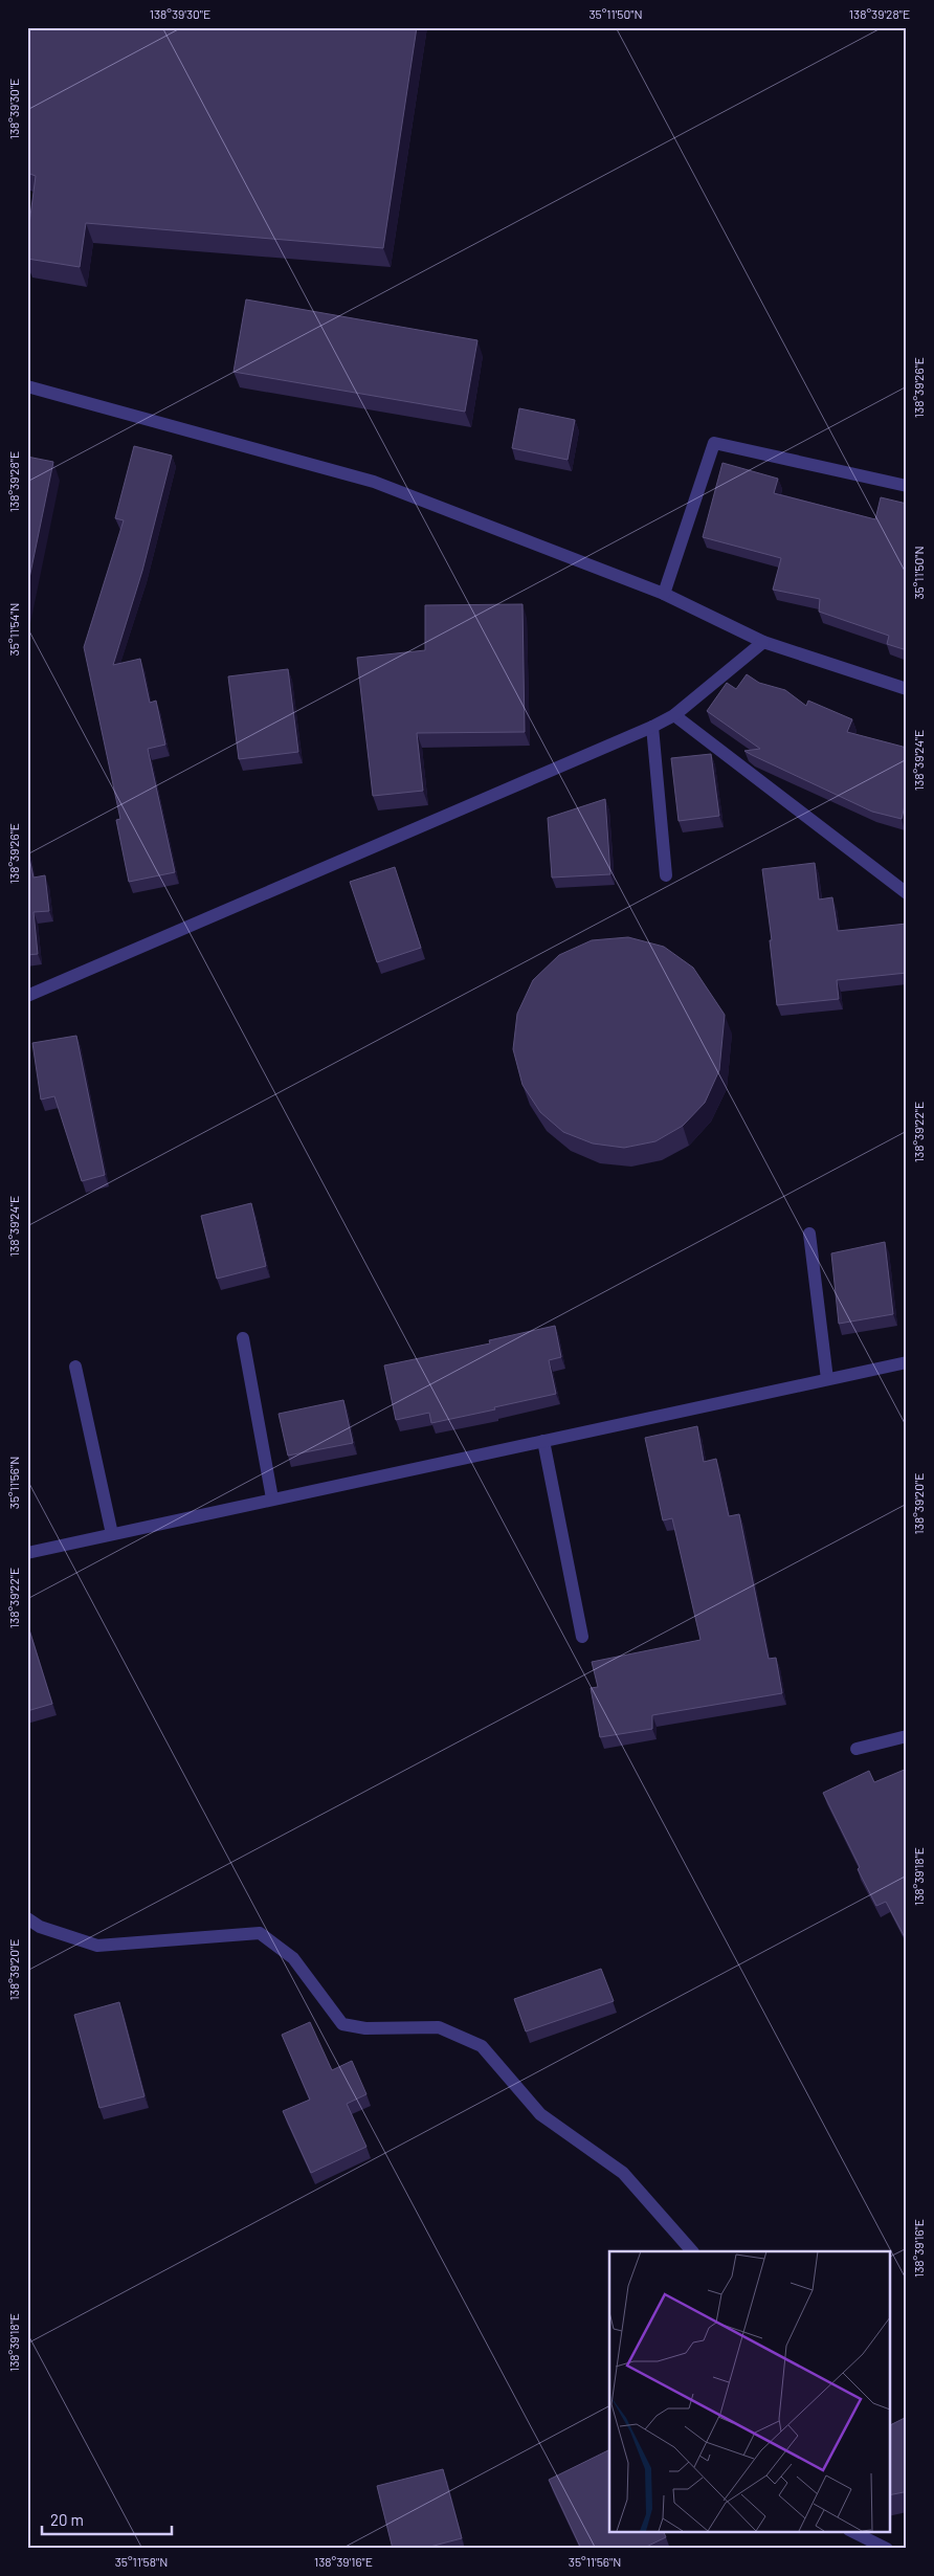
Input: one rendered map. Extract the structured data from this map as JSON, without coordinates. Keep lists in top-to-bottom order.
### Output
{
  "scale_bar": "20 m",
  "coordinates": [
    "138°39'30\"E",
    "35°11'50\"N",
    "138°39'28\"E",
    "138°39'26\"E",
    "35°11'54\"N",
    "138°39'24\"E",
    "138°39'22\"E",
    "35°11'56\"N",
    "138°39'20\"E",
    "138°39'18\"E",
    "138°39'16\"E",
    "35°11'58\"N"
  ]
}
